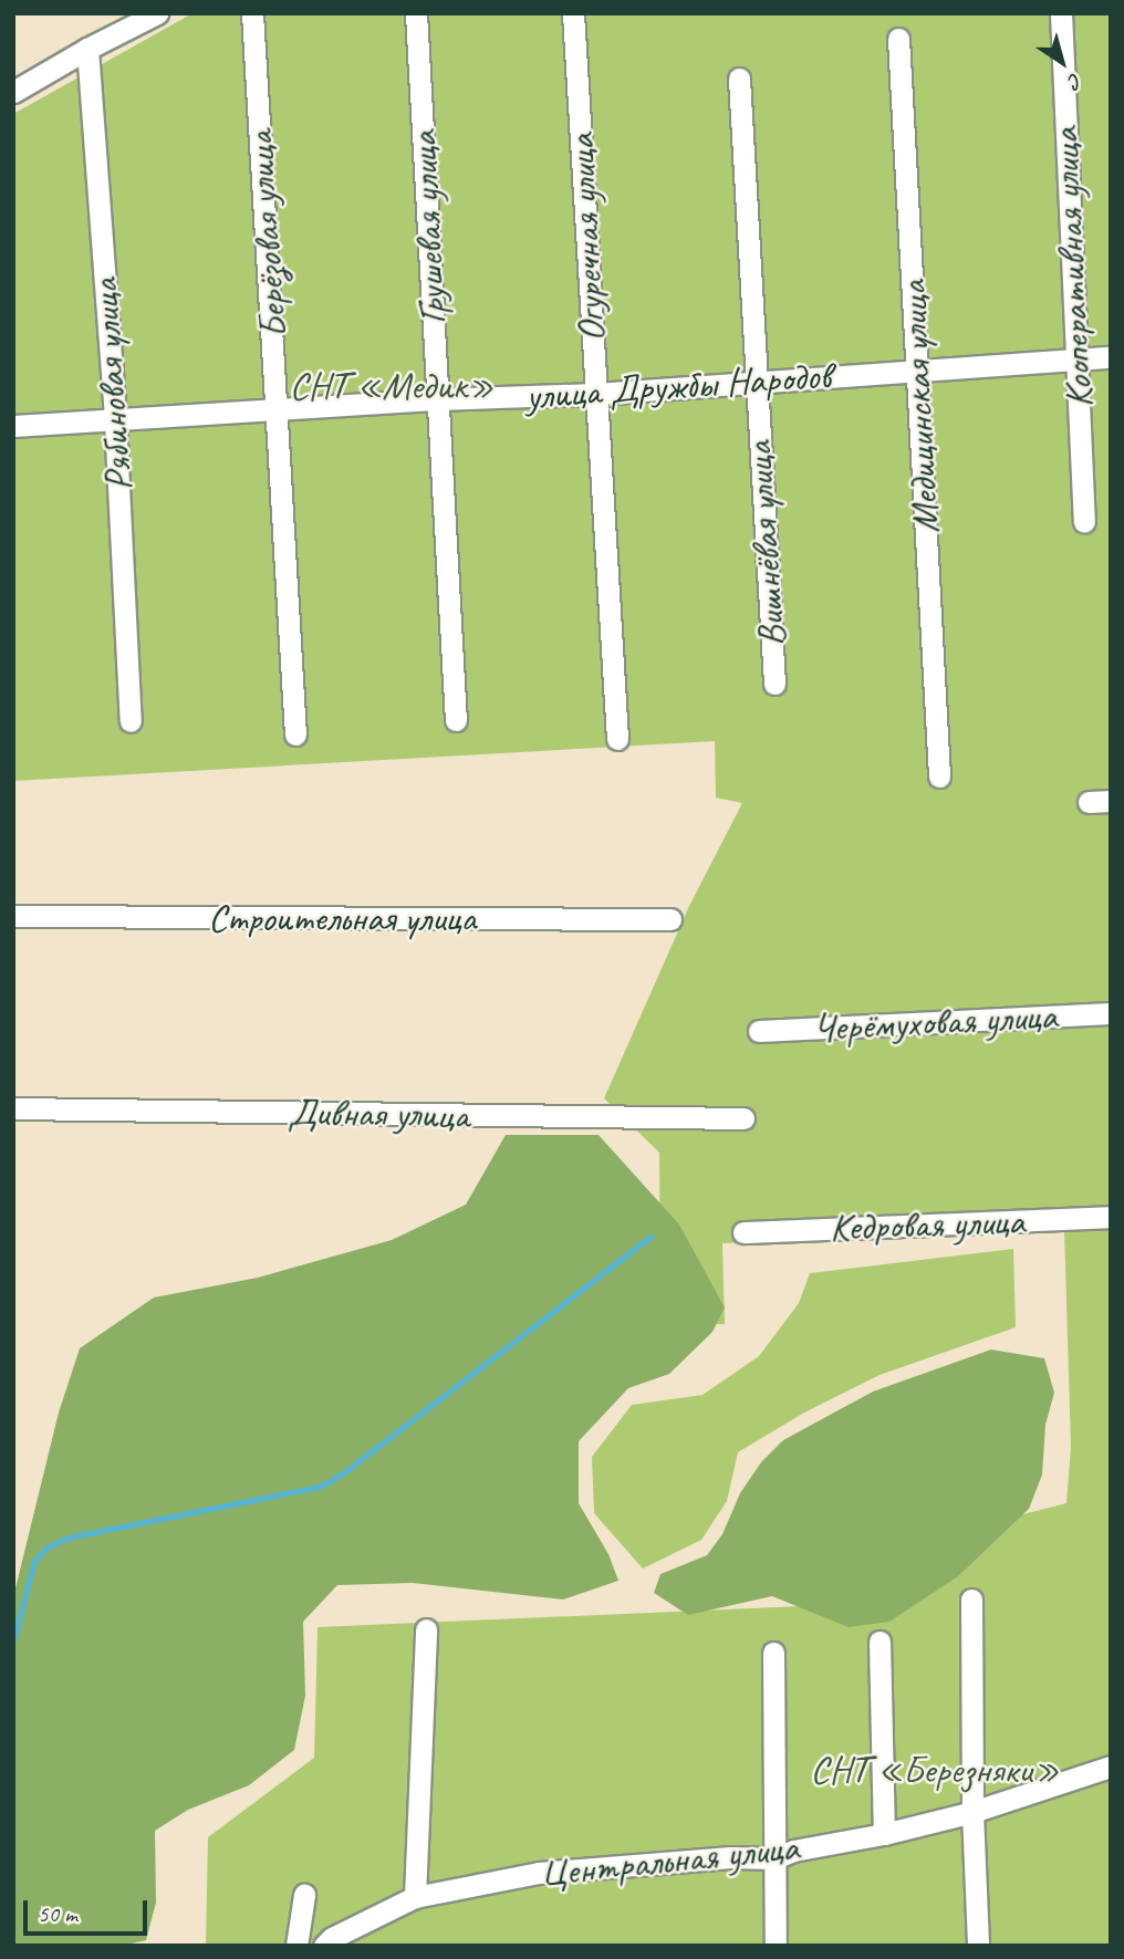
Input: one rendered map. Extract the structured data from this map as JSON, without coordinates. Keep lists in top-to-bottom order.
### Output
{
  "streets": {
    "street": [
      "Грушевая улица",
      "Берёзовая улица",
      "Огуречная улица",
      "Кооперативная улица",
      "Рябиновая улица",
      "улица Дружбы Народов",
      "Медицинская улица",
      "Вишнёвая улица",
      "Строительная улица",
      "Черёмуховая улица",
      "Дивная улица",
      "Кедровая улица",
      "Центральная улица"
    ]
  },
  "crossings": [
    ["Грушевая улица", "улица Дружбы Народов"],
    ["Берёзовая улица", "улица Дружбы Народов"],
    ["Огуречная улица", "улица Дружбы Народов"],
    ["Кооперативная улица", "улица Дружбы Народов"],
    ["Рябиновая улица", "улица Дружбы Народов"],
    ["улица Дружбы Народов", "Медицинская улица"],
    ["улица Дружбы Народов", "Вишнёвая улица"]
  ],
  "parks": ["СНТ «Медик»", "СНТ «Березняки»"],
  "scale_bar": "50 m",
  "north": "bottom right"
}
